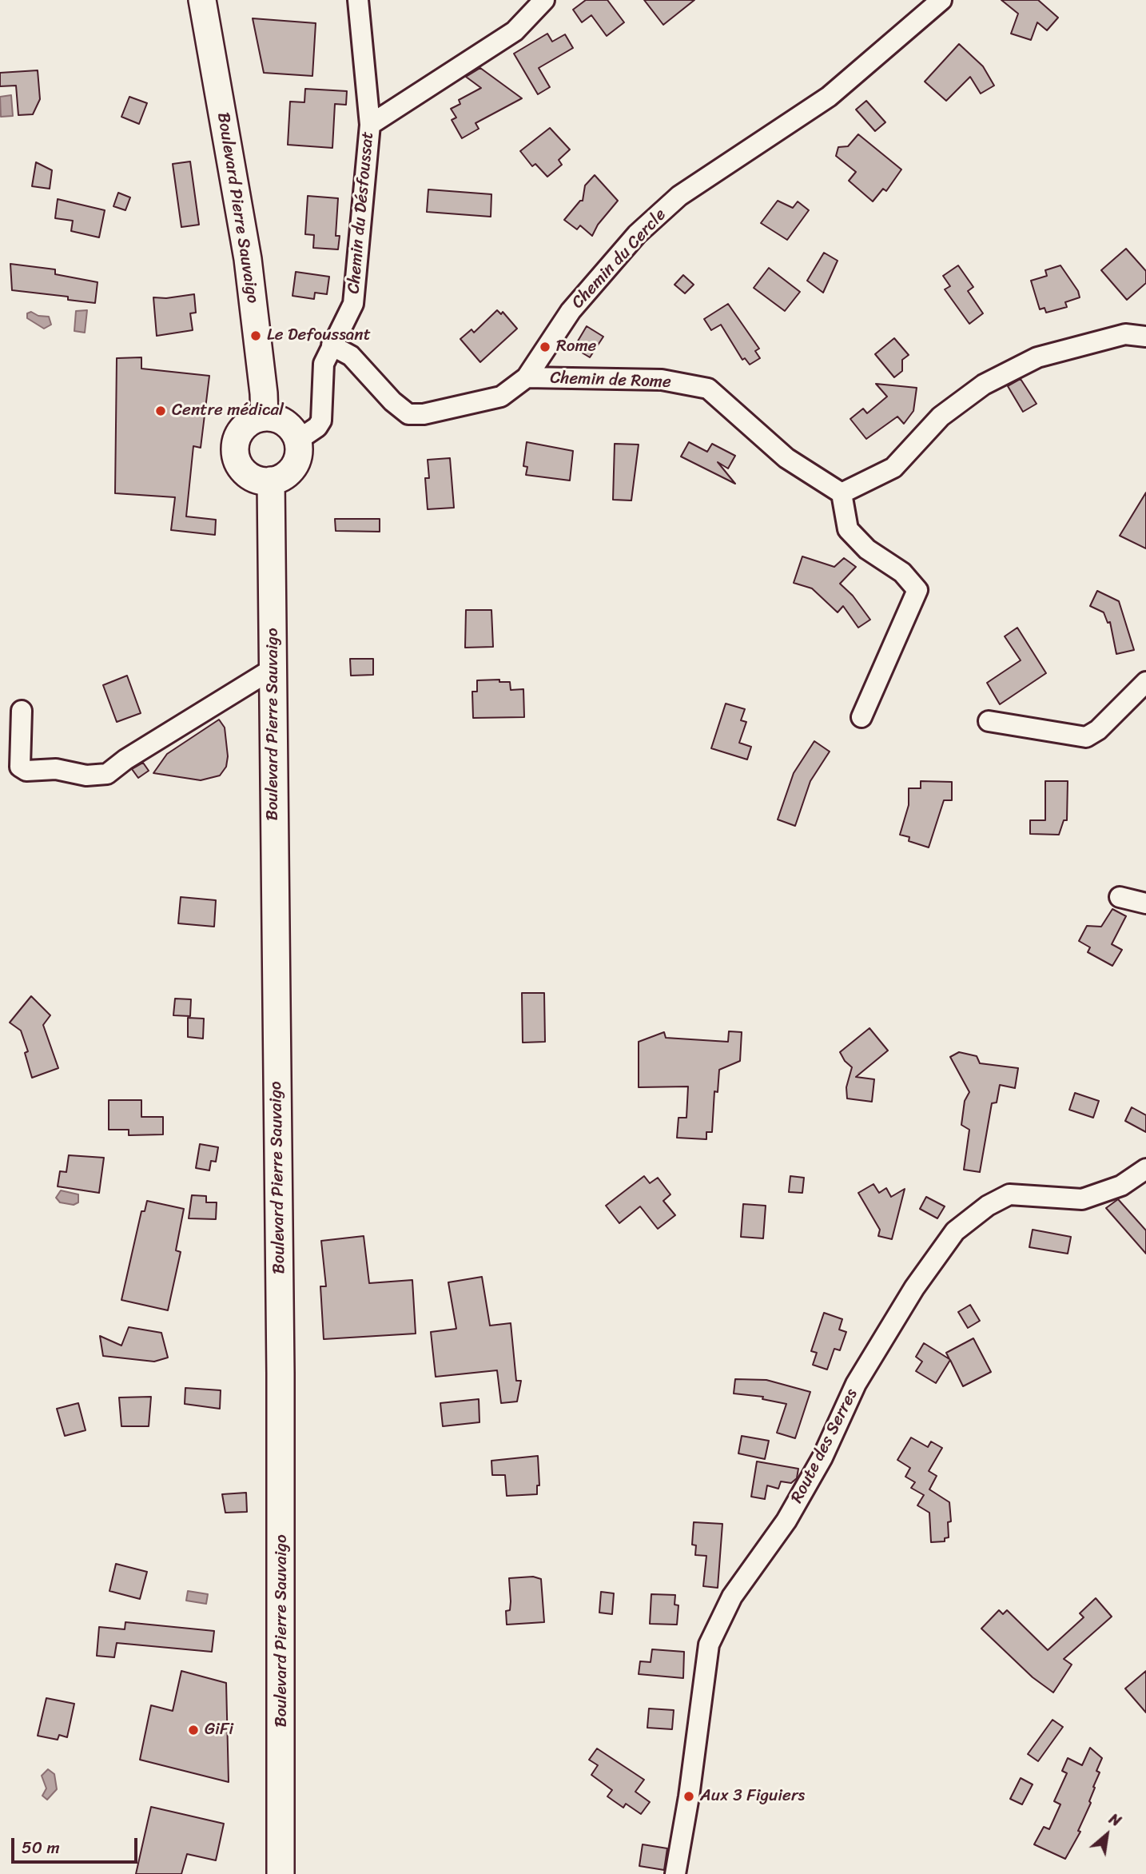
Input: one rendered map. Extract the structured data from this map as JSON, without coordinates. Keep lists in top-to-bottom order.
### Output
{
  "streets": {
    "main road": ["Boulevard Pierre Sauvaigo"],
    "street": [
      "Chemin du Désfoussat",
      "Chemin du Cercle",
      "Chemin de Rome",
      "Route des Serres"
    ]
  },
  "crossings": [
    ["Boulevard Pierre Sauvaigo", "Chemin du Désfoussat"],
    ["Chemin du Désfoussat", "Chemin du Cercle"],
    ["Chemin du Cercle", "Chemin de Rome"]
  ],
  "places": [
    "Le Defoussant",
    "Rome",
    "Centre médical",
    "GiFi",
    "Aux 3 Figuiers"
  ],
  "scale_bar": "50 m",
  "north": "top right"
}
